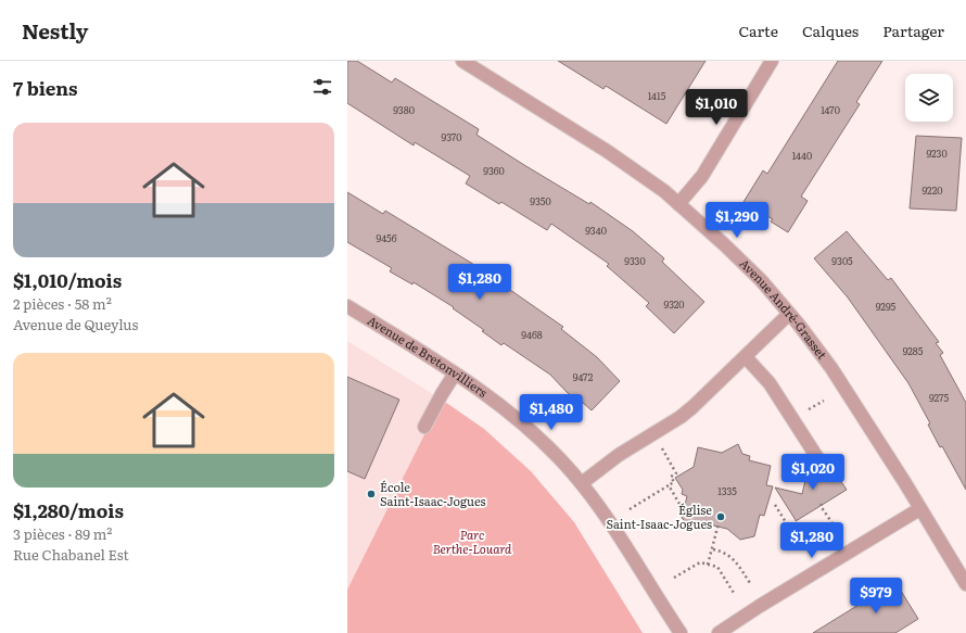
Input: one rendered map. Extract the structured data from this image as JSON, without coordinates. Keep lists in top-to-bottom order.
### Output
{
  "streets": {
    "street": ["Avenue André-Grasset", "Avenue de Bretonvilliers"]
  },
  "parks": ["Parc Berthe-Louard"],
  "places": ["École Saint-Isaac-Jogues", "Église Saint-Isaac-Jogues"],
  "house_numbers": [
    "1415",
    "9380",
    "1470",
    "9370",
    "9230",
    "1440",
    "9360",
    "9220",
    "9350",
    "9340",
    "9456",
    "9330",
    "9305",
    "9320",
    "9295",
    "9468",
    "9285",
    "9472",
    "9275",
    "1335"
  ],
  "page": {
    "header": "Nestly",
    "nav": ["Carte", "Calques", "Partager"],
    "heading": "7 biens",
    "price": [
      "$1,010",
      "$1,290",
      "$1,280",
      "$1,480",
      "$1,020",
      "$1,280",
      "$979"
    ],
    "list": [
      {
        "name": "$1,010/mois",
        "note": "2 pièces · 58 m² · Avenue de Queylus"
      },
      {
        "name": "$1,280/mois",
        "note": "3 pièces · 89 m² · Rue Chabanel Est"
      }
    ]
  }
}
